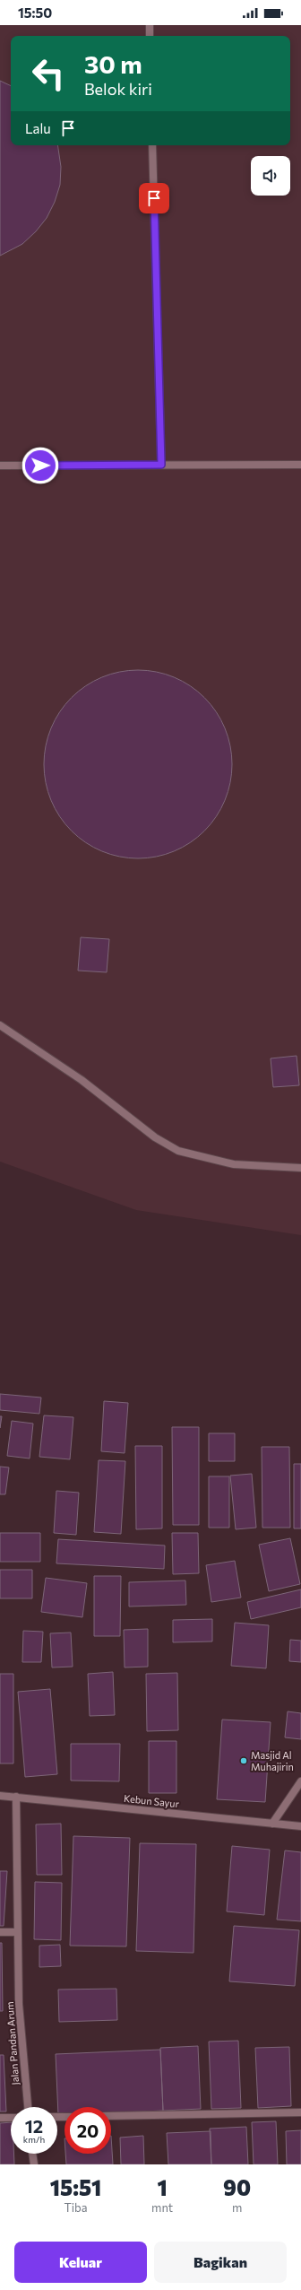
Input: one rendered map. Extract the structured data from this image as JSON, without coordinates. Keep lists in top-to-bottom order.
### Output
{
  "streets": {
    "street": ["Kebun Sayur", "Jalan Pandan Arum"]
  },
  "crossings": [
    ["Kebun Sayur", "Jalan Pandan Arum"]
  ],
  "places": ["Masjid Al Muhajirin"],
  "page": {
    "status": "15:50",
    "turn": ["30 m", "Belok kiri"],
    "then": "Lalu",
    "speed": "12 km/h",
    "limit": "20",
    "eta": [
      "15:51",
      "Tiba",
      "1",
      "mnt",
      "90",
      "m"
    ],
    "buttons": ["Keluar", "Bagikan"]
  }
}
